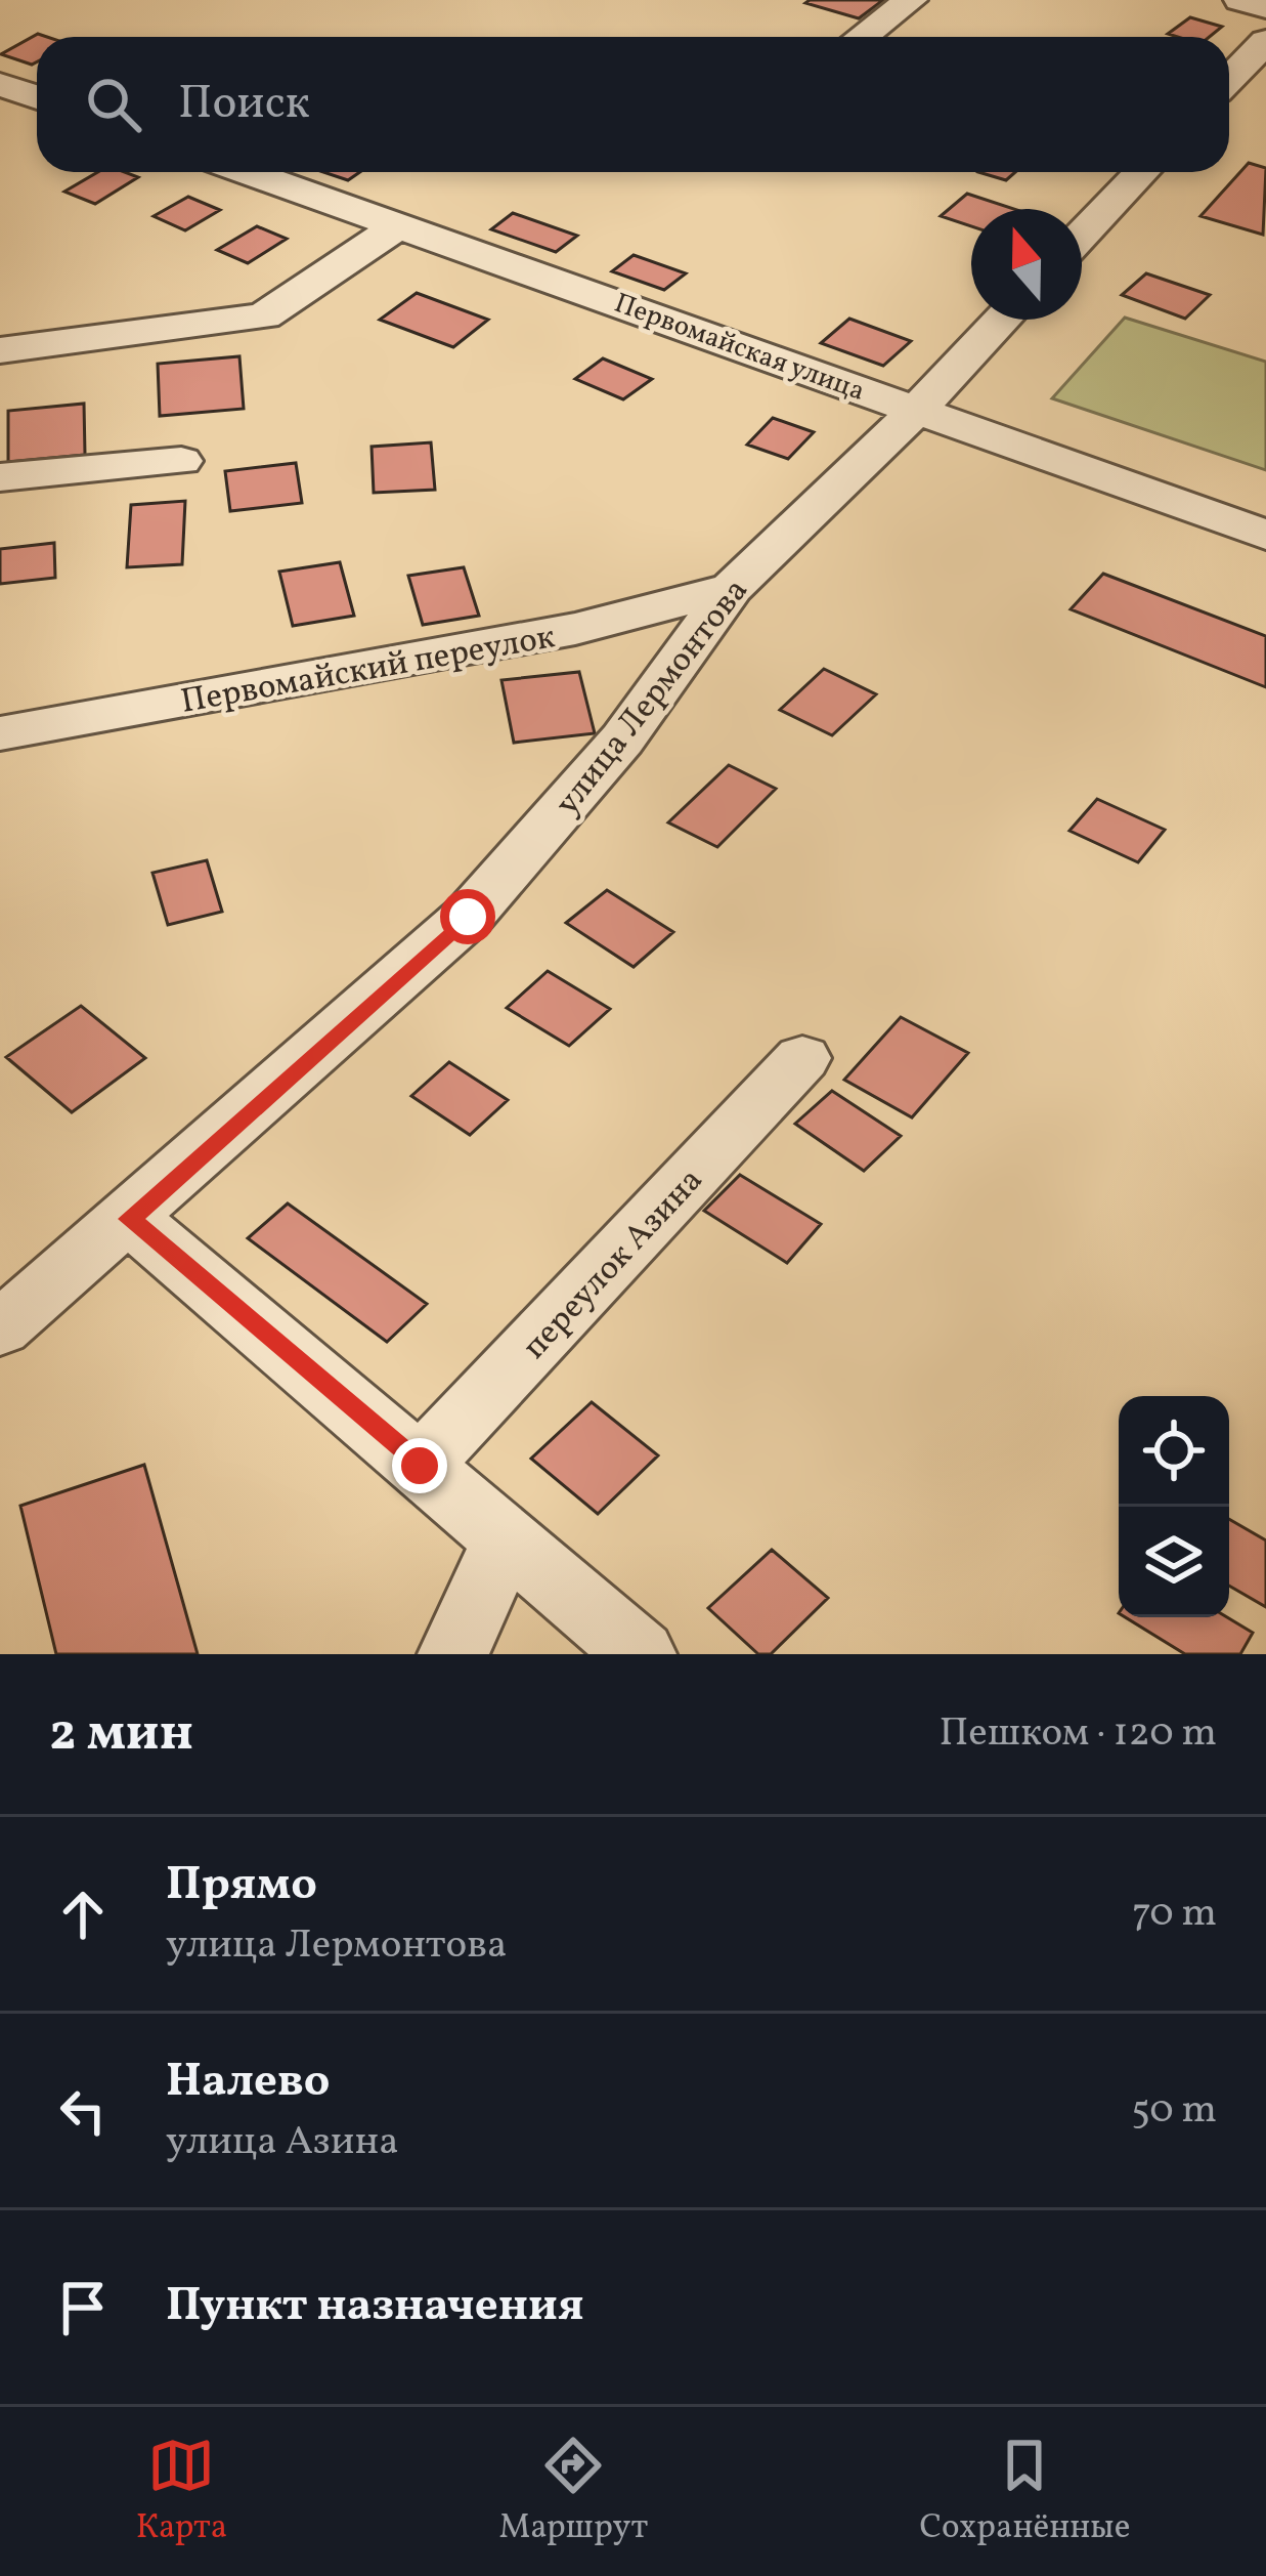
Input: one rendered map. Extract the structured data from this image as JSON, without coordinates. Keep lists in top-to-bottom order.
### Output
{
  "streets": {
    "street": [
      "Первомайская улица",
      "Первомайский переулок",
      "улица Лермонтова",
      "переулок Азина"
    ]
  },
  "crossings": [
    ["Первомайская улица", "улица Лермонтова"],
    ["Первомайский переулок", "улица Лермонтова"]
  ],
  "north": "top",
  "page": {
    "search": "Поиск",
    "heading": ["2 мин", "Пешком · 120 m"],
    "list": [
      ["Прямо", "улица Лермонтова", "70 m"],
      ["Налево", "улица Азина", "50 m"],
      "Пункт назначения"
    ],
    "nav": ["Карта", "Маршрут", "Сохранённые"]
  }
}
